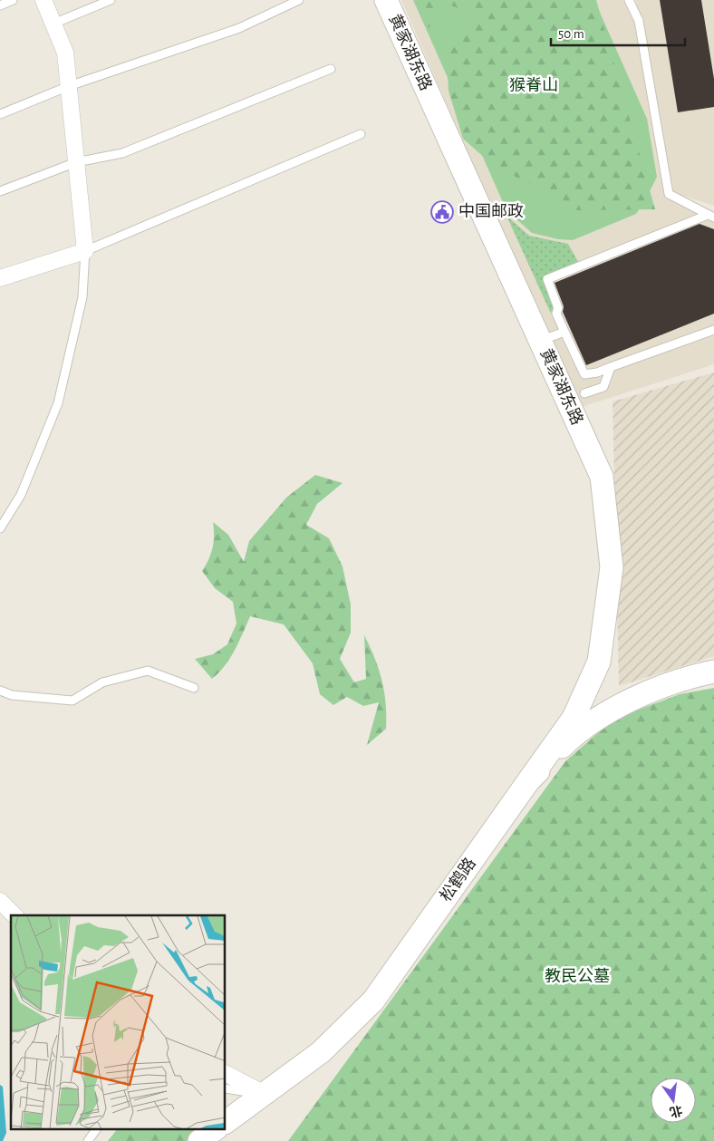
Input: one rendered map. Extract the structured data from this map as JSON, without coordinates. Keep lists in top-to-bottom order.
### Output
{
  "streets": {
    "main road": ["黄家湖东路", "松鹤路"]
  },
  "crossings": [
    ["黄家湖东路", "松鹤路"]
  ],
  "parks": ["猴脊山", "教民公墓"],
  "places": {
    "public building": ["中国邮政"]
  },
  "scale_bar": "50 m",
  "north": "bottom"
}
